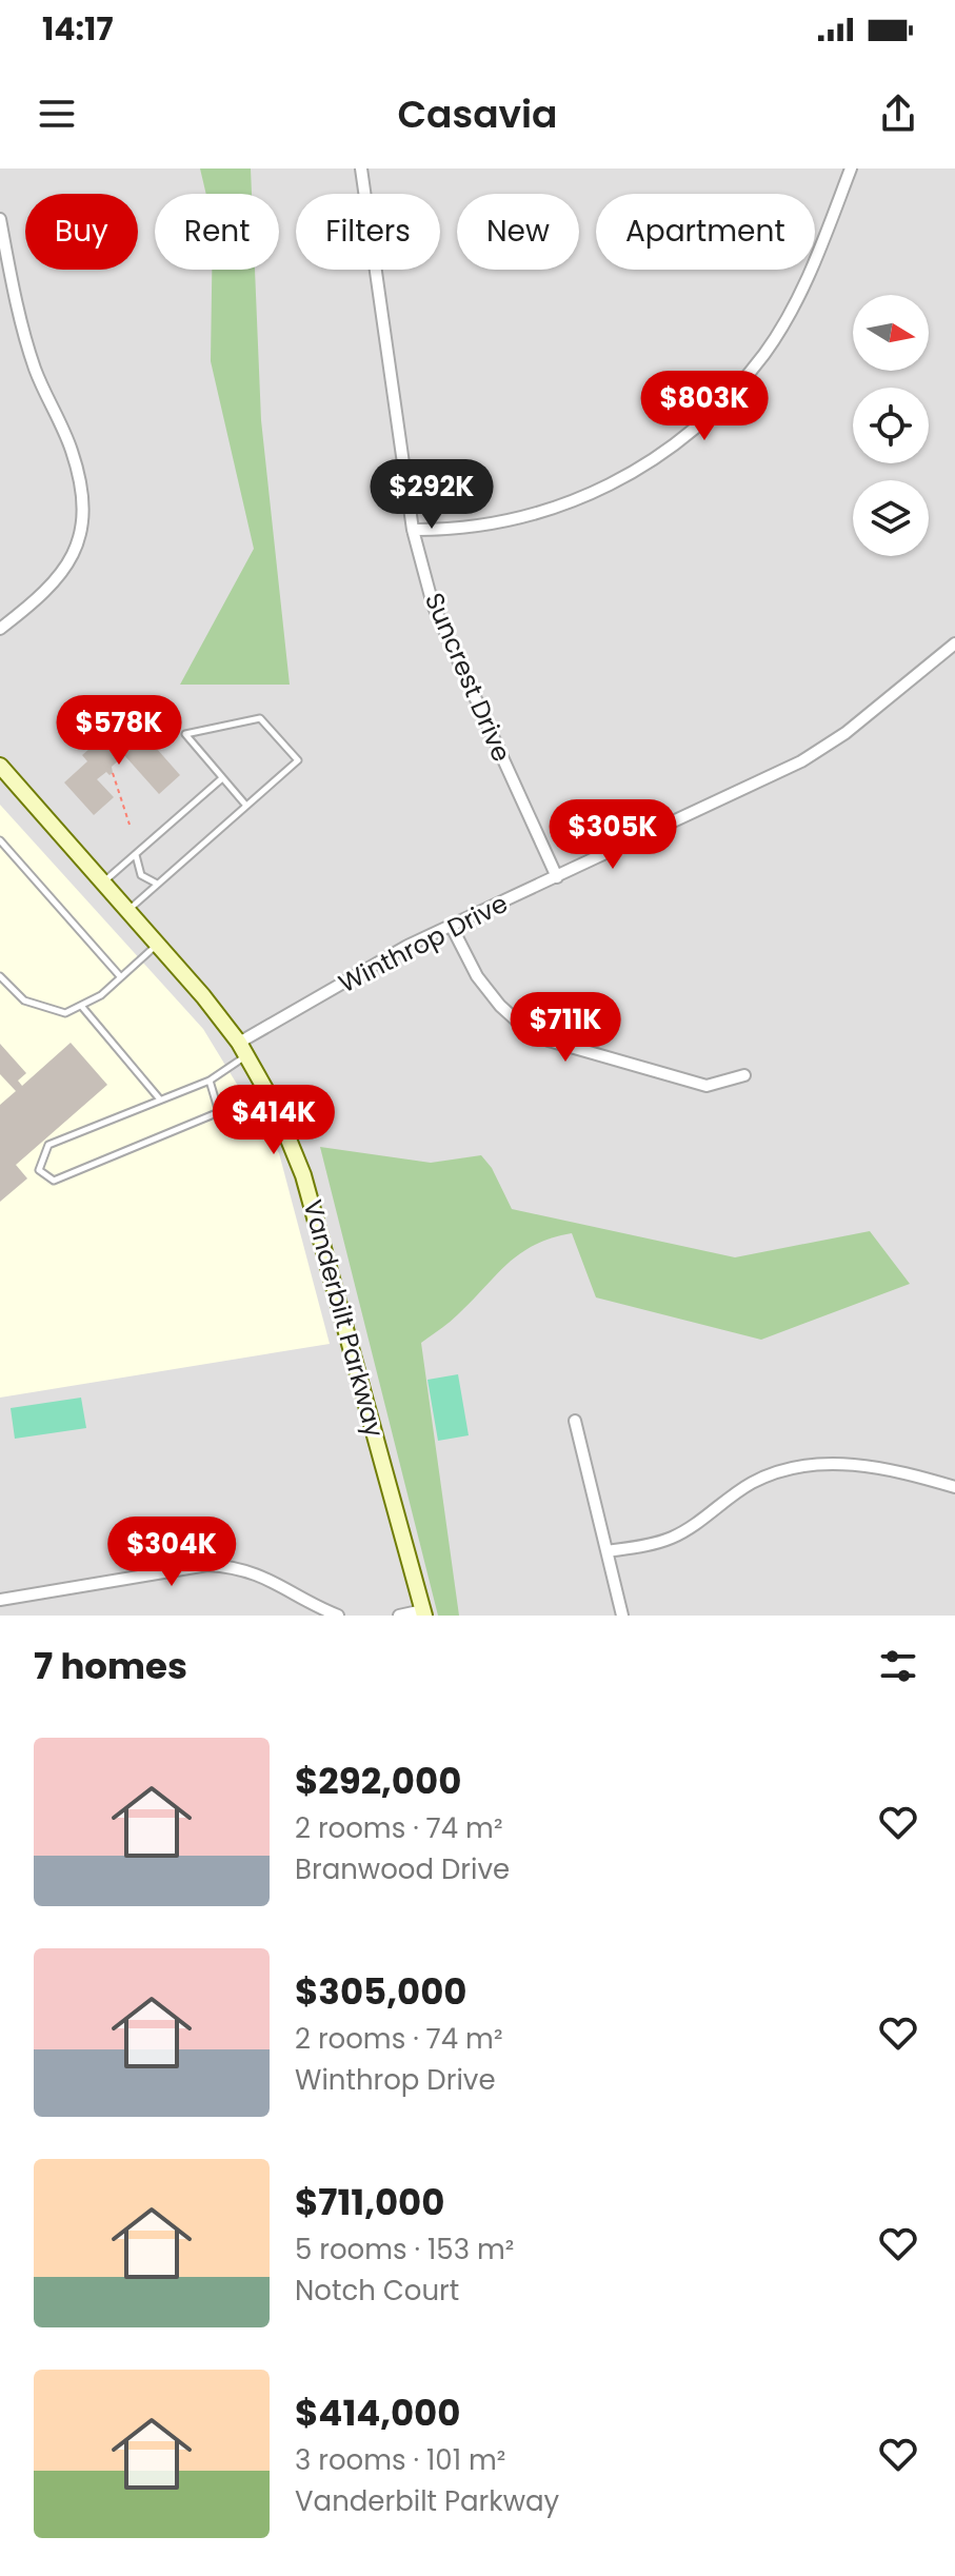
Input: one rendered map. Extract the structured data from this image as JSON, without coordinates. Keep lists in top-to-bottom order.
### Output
{
  "streets": {
    "main road": ["Vanderbilt Parkway"],
    "street": ["Suncrest Drive", "Winthrop Drive"]
  },
  "crossings": [
    ["Suncrest Drive", "Winthrop Drive"],
    ["Winthrop Drive", "Vanderbilt Parkway"]
  ],
  "north": "right",
  "page": {
    "status": "14:17",
    "header": "Casavia",
    "chip": [
      "Buy",
      "Rent",
      "Filters",
      "New",
      "Apartment"
    ],
    "price": [
      "$803K",
      "$292K",
      "$578K",
      "$305K",
      "$711K",
      "$414K",
      "$304K"
    ],
    "heading": "7 homes",
    "list": [
      {
        "name": "$292,000",
        "note": "2 rooms · 74 m² · Branwood Drive"
      },
      {
        "name": "$305,000",
        "note": "2 rooms · 74 m² · Winthrop Drive"
      },
      {
        "name": "$711,000",
        "note": "5 rooms · 153 m² · Notch Court"
      },
      {
        "name": "$414,000",
        "note": "3 rooms · 101 m² · Vanderbilt Parkway"
      }
    ]
  }
}
